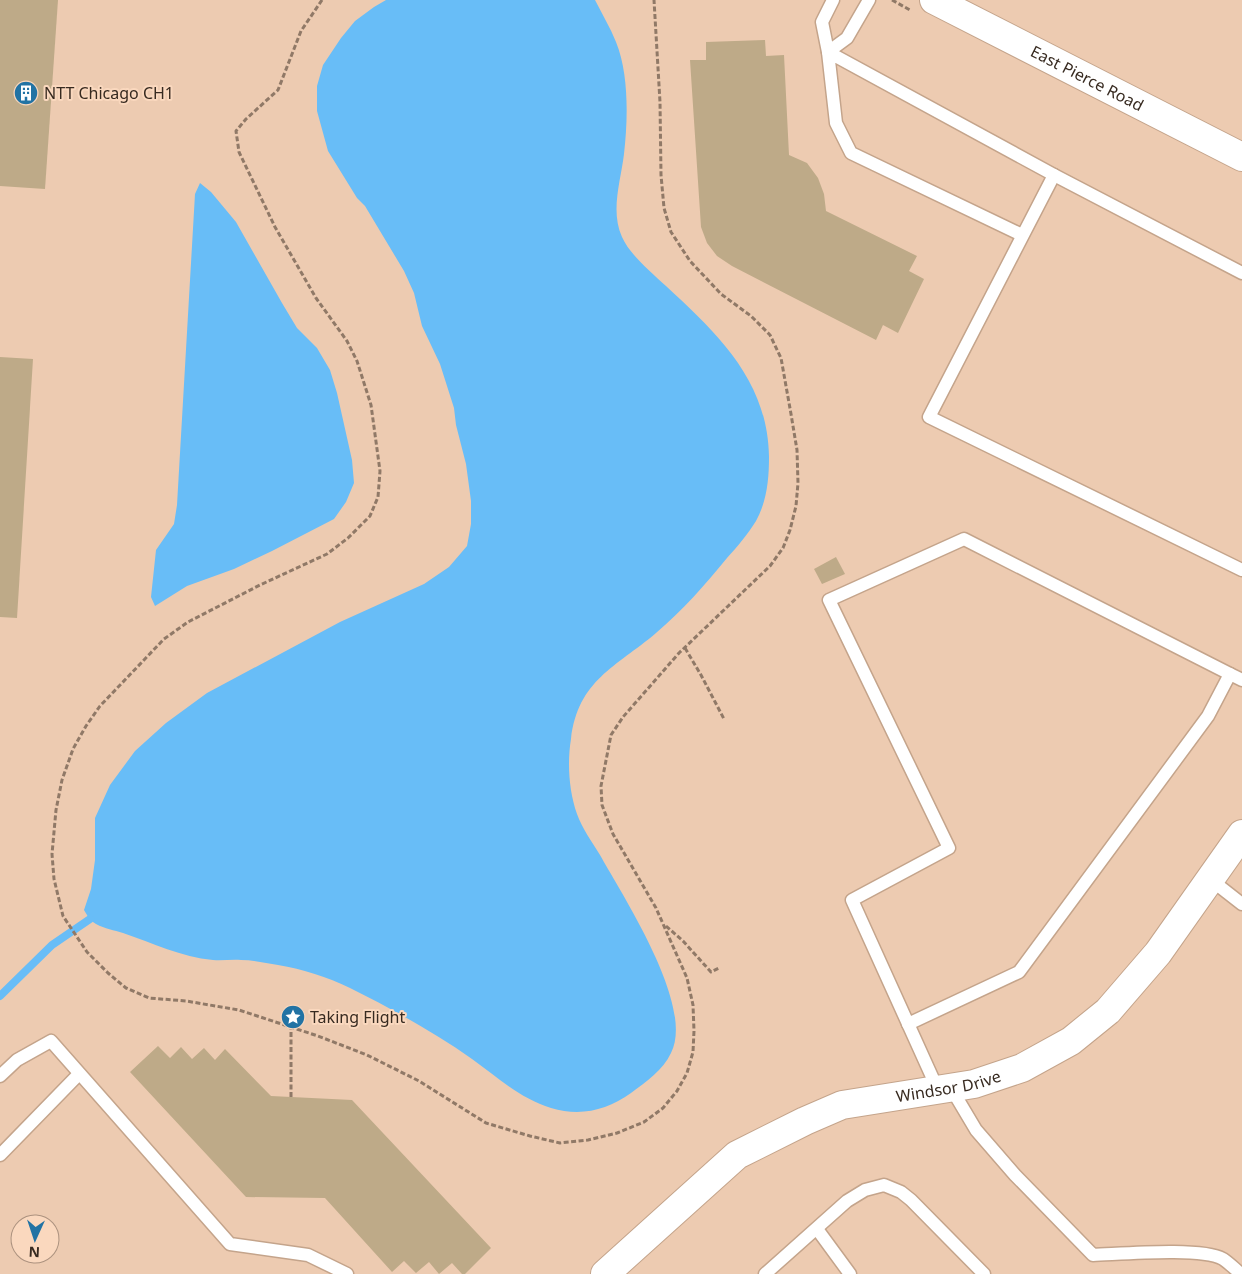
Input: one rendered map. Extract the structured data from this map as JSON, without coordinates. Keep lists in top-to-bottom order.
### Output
{
  "streets": {
    "street": ["East Pierce Road", "Windsor Drive"]
  },
  "places": {
    "building": ["NTT Chicago CH1"],
    "place": ["Taking Flight"]
  },
  "north": "bottom"
}
